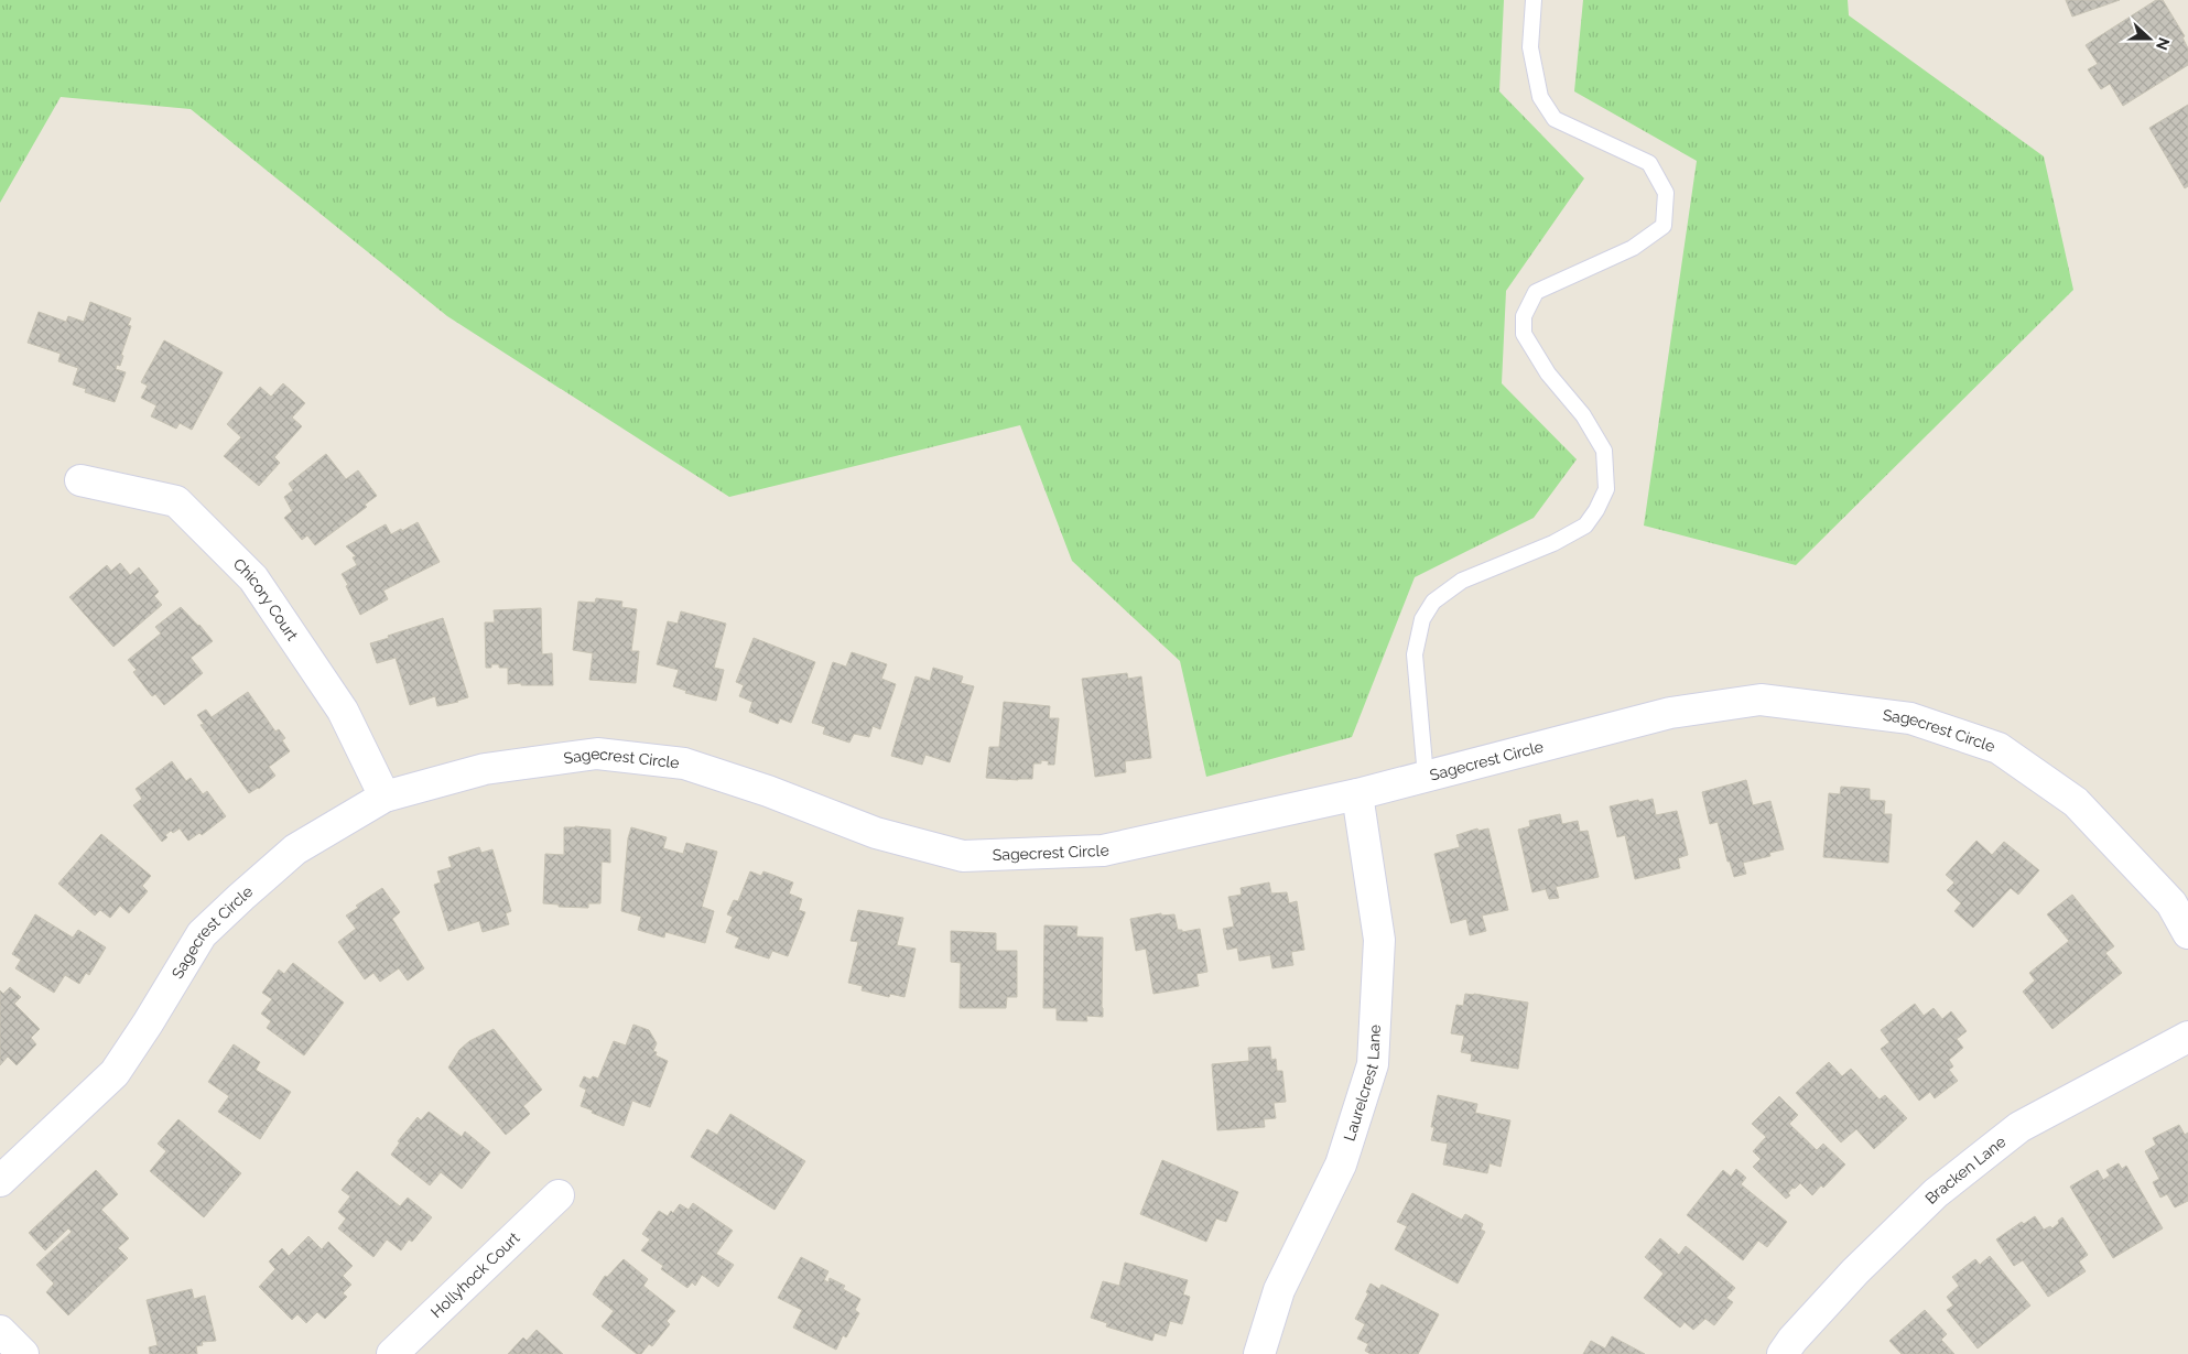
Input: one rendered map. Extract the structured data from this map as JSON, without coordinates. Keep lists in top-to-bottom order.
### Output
{
  "streets": {
    "street": [
      "Chicory Court",
      "Sagecrest Circle",
      "Laurelcrest Lane",
      "Bracken Lane",
      "Hollyhock Court"
    ]
  },
  "crossings": [
    ["Chicory Court", "Sagecrest Circle"],
    ["Sagecrest Circle", "Laurelcrest Lane"]
  ],
  "north": "right"
}
